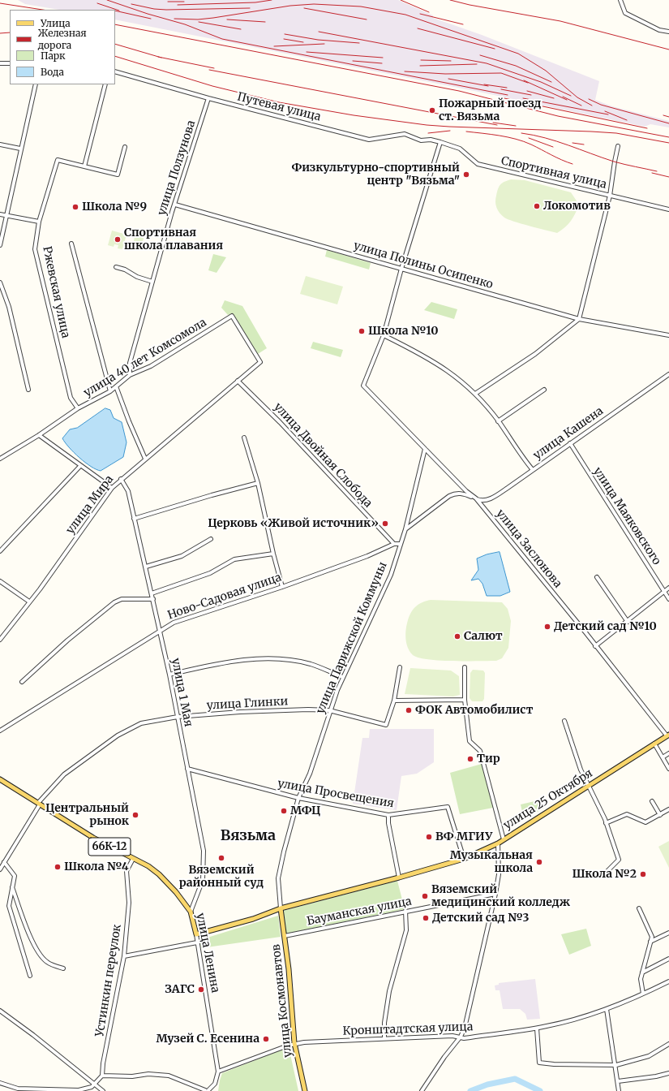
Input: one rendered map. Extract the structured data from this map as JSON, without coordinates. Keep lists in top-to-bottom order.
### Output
{
  "streets": {
    "main road": [
      "улица 25 Октября",
      "66К-12",
      "улица Ленина",
      "улица Космонавтов"
    ],
    "street": [
      "Путевая улица",
      "улица Ползунова",
      "Спортивная улица",
      "улица Полины Осипенко",
      "Ржевская улица",
      "улица 40 лет Комсомола",
      "улица Кашена",
      "улица Двойная Слобода",
      "улица Мира",
      "улица Маяковского",
      "улица Заслонова",
      "Ново-Садовая улица",
      "улица Парижской Коммуны",
      "улица 1 Мая",
      "улица Глинки",
      "улица Просвещения",
      "Бауманская улица",
      "Устинкин переулок",
      "Кронштадтская улица"
    ]
  },
  "crossings": [
    ["Путевая улица", "улица Ползунова"],
    ["Путевая улица", "Спортивная улица"],
    ["улица Ползунова", "улица Полины Осипенко"],
    ["улица Ползунова", "улица 40 лет Комсомола"],
    ["Ржевская улица", "улица 40 лет Комсомола"],
    ["улица 40 лет Комсомола", "улица Мира"],
    ["улица Кашена", "улица Маяковского"],
    ["улица Кашена", "улица Заслонова"],
    ["улица Двойная Слобода", "улица Мира"],
    ["улица Двойная Слобода", "Ново-Садовая улица"],
    ["улица Мира", "улица 1 Мая"],
    ["улица Заслонова", "улица Парижской Коммуны"],
    ["улица Заслонова", "улица 25 Октября"],
    ["Ново-Садовая улица", "улица Парижской Коммуны"],
    ["Ново-Садовая улица", "улица 1 Мая"],
    ["улица Парижской Коммуны", "улица Глинки"],
    ["улица Парижской Коммуны", "улица Просвещения"],
    ["улица Парижской Коммуны", "улица 25 Октября"],
    ["улица Парижской Коммуны", "улица Космонавтов"],
    ["улица 1 Мая", "улица Глинки"],
    ["улица 1 Мая", "улица Просвещения"],
    ["улица 1 Мая", "улица Ленина"],
    ["улица Глинки", "улица Ленина"],
    ["улица Просвещения", "улица 25 Октября"],
    ["улица 25 Октября", "улица Ленина"],
    ["улица 25 Октября", "улица Космонавтов"],
    ["Бауманская улица", "улица Космонавтов"],
    ["улица Ленина", "Устинкин переулок"],
    ["улица Ленина", "Кронштадтская улица"],
    ["улица Космонавтов", "Кронштадтская улица"]
  ],
  "districts": ["Вязьма"],
  "places": [
    "Пожарный поезд ст. Вязьма",
    "Физкультурно-спортивный центр \"Вязьма\"",
    "Локомотив",
    "Школа №9",
    "Спортивная школа плавания",
    "Школа №10",
    "Церковь «Живой источник»",
    "Детский сад №10",
    "Салют",
    "ФОК Автомобилист",
    "Тир",
    "МФЦ",
    "Центральный рынок",
    "ВФ МГИУ",
    "Вяземский районный суд",
    "Музыкальная школа",
    "Школа №4",
    "Школа №2",
    "Вяземский медицинский колледж",
    "Детский сад №3",
    "ЗАГС",
    "Музей С. Есенина"
  ],
  "legend": [
    "Улица",
    "Железная дорога",
    "Парк",
    "Вода"
  ]
}
